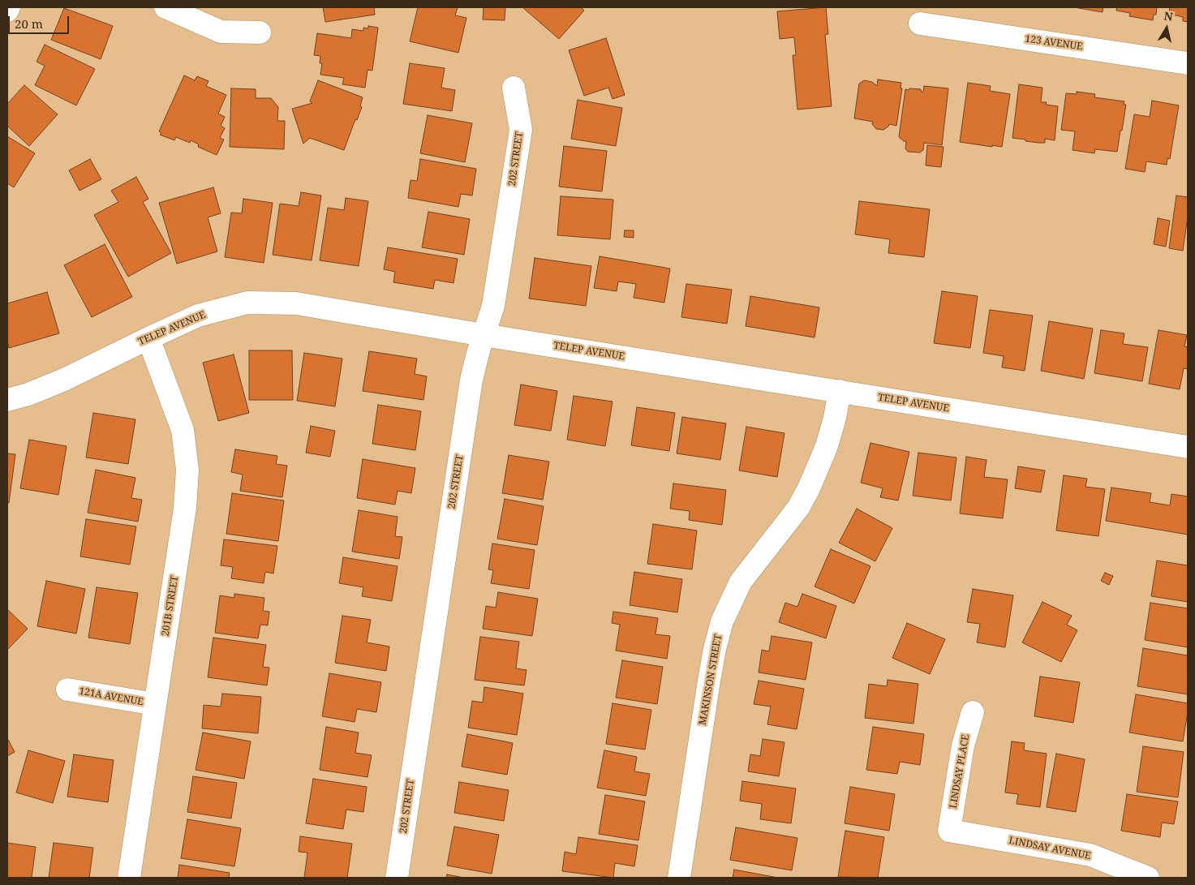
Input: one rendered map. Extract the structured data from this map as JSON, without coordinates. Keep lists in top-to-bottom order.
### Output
{
  "streets": {
    "street": [
      "123 AVENUE",
      "202 STREET",
      "TELEP AVENUE",
      "201B STREET",
      "MAKINSON STREET",
      "121A AVENUE",
      "LINDSAY PLACE",
      "LINDSAY AVENUE"
    ]
  },
  "crossings": [
    ["202 STREET", "TELEP AVENUE"],
    ["TELEP AVENUE", "201B STREET"],
    ["TELEP AVENUE", "MAKINSON STREET"],
    ["201B STREET", "121A AVENUE"],
    ["LINDSAY PLACE", "LINDSAY AVENUE"]
  ],
  "scale_bar": "20 m",
  "north": "top"
}
